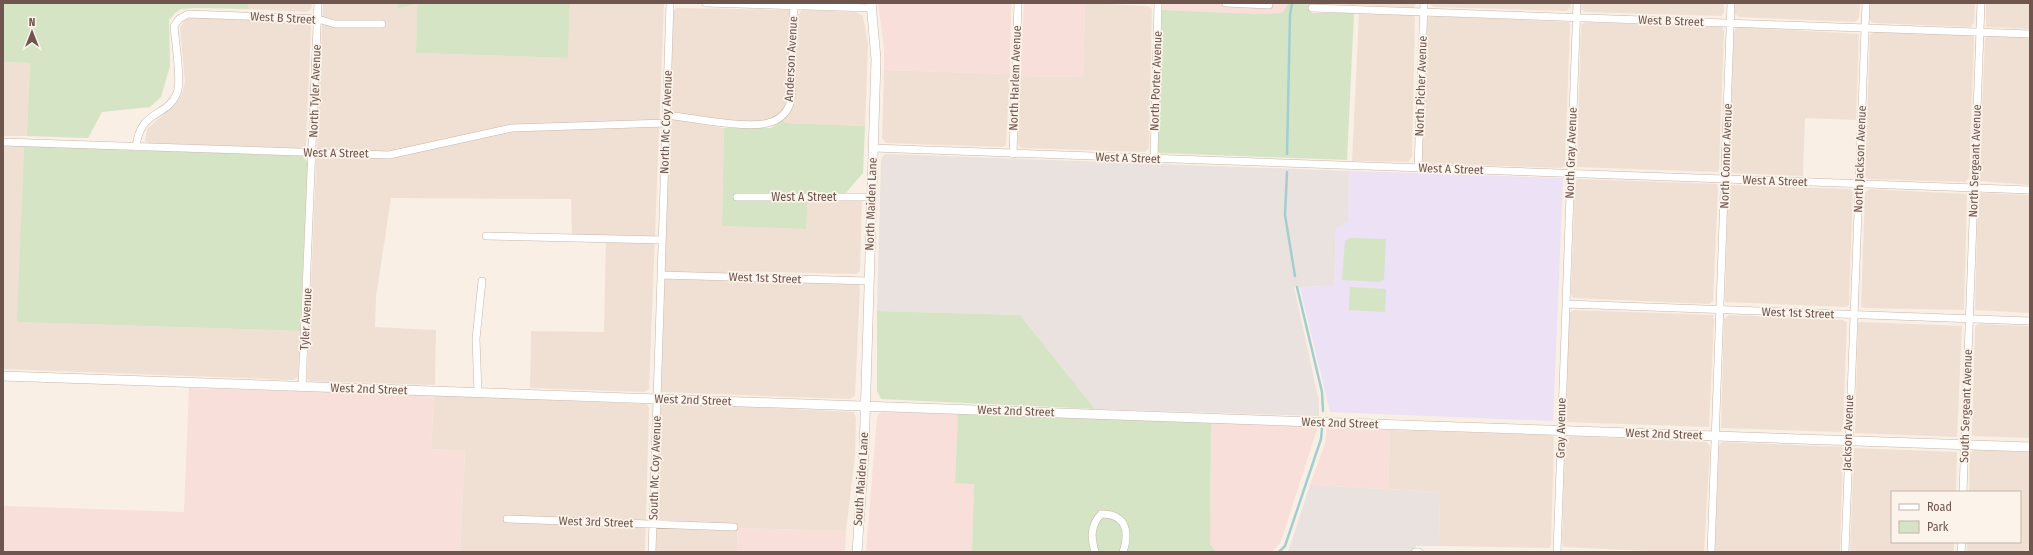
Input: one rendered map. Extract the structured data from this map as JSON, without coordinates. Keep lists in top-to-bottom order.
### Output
{
  "streets": {
    "street": [
      "West B Street",
      "Anderson Avenue",
      "North Harlem Avenue",
      "North Porter Avenue",
      "North Picher Avenue",
      "North Tyler Avenue",
      "North Mc Coy Avenue",
      "West A Street",
      "North Gray Avenue",
      "North Connor Avenue",
      "North Jackson Avenue",
      "North Sergeant Avenue",
      "North Maiden Lane",
      "West 1st Street",
      "Tyler Avenue",
      "West 2nd Street",
      "South Sergeant Avenue",
      "Gray Avenue",
      "Jackson Avenue",
      "South Mc Coy Avenue",
      "South Maiden Lane",
      "West 3rd Street"
    ]
  },
  "crossings": [
    ["West B Street", "North Picher Avenue"],
    ["West B Street", "North Tyler Avenue"],
    ["West B Street", "West A Street"],
    ["West B Street", "North Gray Avenue"],
    ["West B Street", "North Connor Avenue"],
    ["West B Street", "North Jackson Avenue"],
    ["West B Street", "North Sergeant Avenue"],
    ["Anderson Avenue", "North Mc Coy Avenue"],
    ["North Harlem Avenue", "West A Street"],
    ["North Porter Avenue", "West A Street"],
    ["North Picher Avenue", "West A Street"],
    ["North Tyler Avenue", "West A Street"],
    ["North Tyler Avenue", "Tyler Avenue"],
    ["North Mc Coy Avenue", "West A Street"],
    ["North Mc Coy Avenue", "South Mc Coy Avenue"],
    ["West A Street", "North Gray Avenue"],
    ["West A Street", "North Connor Avenue"],
    ["West A Street", "North Jackson Avenue"],
    ["West A Street", "North Sergeant Avenue"],
    ["West A Street", "North Maiden Lane"],
    ["North Gray Avenue", "West 1st Street"],
    ["North Gray Avenue", "Gray Avenue"],
    ["North Connor Avenue", "West 1st Street"],
    ["North Connor Avenue", "West 2nd Street"],
    ["North Jackson Avenue", "West 1st Street"],
    ["North Jackson Avenue", "Jackson Avenue"],
    ["North Sergeant Avenue", "West 1st Street"],
    ["North Sergeant Avenue", "South Sergeant Avenue"],
    ["North Maiden Lane", "West 1st Street"],
    ["North Maiden Lane", "West 2nd Street"],
    ["North Maiden Lane", "South Maiden Lane"],
    ["West 1st Street", "South Sergeant Avenue"],
    ["West 1st Street", "Gray Avenue"],
    ["West 1st Street", "Jackson Avenue"],
    ["West 1st Street", "South Mc Coy Avenue"],
    ["Tyler Avenue", "West 2nd Street"],
    ["West 2nd Street", "South Sergeant Avenue"],
    ["West 2nd Street", "Gray Avenue"],
    ["West 2nd Street", "Jackson Avenue"],
    ["West 2nd Street", "South Mc Coy Avenue"],
    ["West 2nd Street", "South Maiden Lane"],
    ["South Mc Coy Avenue", "West 3rd Street"]
  ],
  "legend": ["Road", "Park"],
  "north": "top"
}
